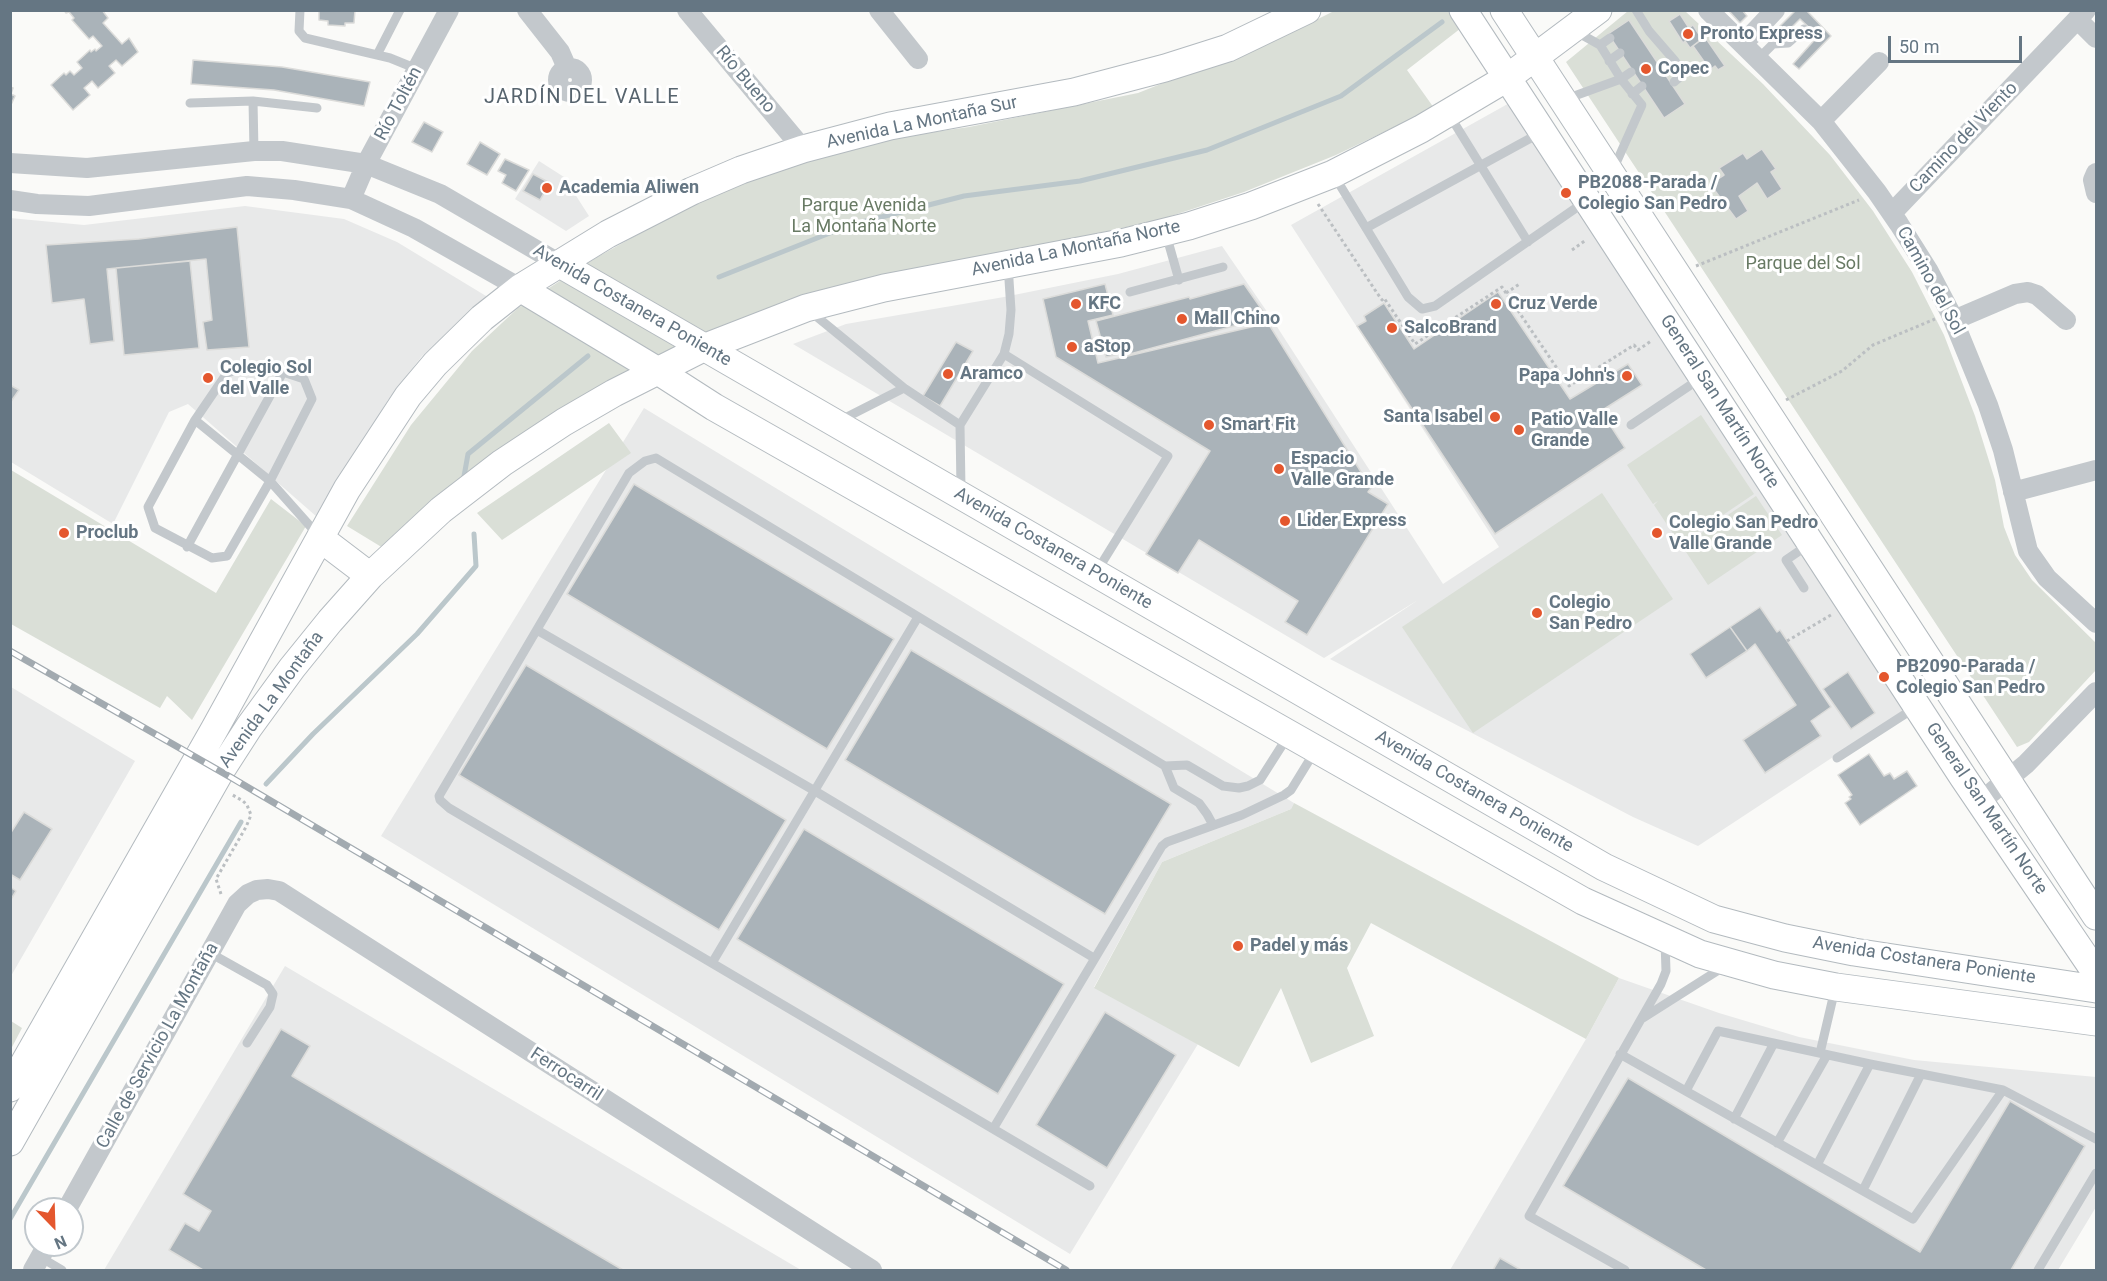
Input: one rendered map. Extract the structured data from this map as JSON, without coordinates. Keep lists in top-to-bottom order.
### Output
{
  "streets": {
    "street": [
      "Río Bueno",
      "Río Toltén",
      "Avenida La Montaña Sur",
      "Camino del Viento",
      "Avenida La Montaña Norte",
      "Camino del Sol",
      "Avenida Costanera Poniente",
      "General San Martín Norte",
      "Avenida La Montaña",
      "Calle de Servicio La Montaña",
      "Ferrocarril"
    ]
  },
  "crossings": [
    ["Río Bueno", "Avenida La Montaña Sur"],
    ["Río Toltén", "Avenida Costanera Poniente"],
    ["Avenida La Montaña Sur", "Avenida Costanera Poniente"],
    ["Avenida La Montaña Sur", "Avenida La Montaña"],
    ["Camino del Viento", "Camino del Sol"],
    ["Avenida La Montaña Norte", "Avenida Costanera Poniente"],
    ["Avenida La Montaña Norte", "General San Martín Norte"],
    ["Avenida La Montaña Norte", "Avenida La Montaña"],
    ["Avenida Costanera Poniente", "Avenida La Montaña"],
    ["Calle de Servicio La Montaña", "Ferrocarril"]
  ],
  "districts": ["JARDÍN DEL VALLE"],
  "parks": ["Parque Avenida La Montaña Norte", "Parque del Sol"],
  "places": [
    "Pronto Express",
    "Copec",
    "Academia Aliwen",
    "PB2088-Parada / Colegio San Pedro",
    "KFC",
    "Cruz Verde",
    "Mall Chino",
    "SalcoBrand",
    "aStop",
    "Aramco",
    "Papa John's",
    "Colegio Sol del Valle",
    "Santa Isabel",
    "Smart Fit",
    "Patio Valle Grande",
    "Espacio Valle Grande",
    "Lider Express",
    "Proclub",
    "Colegio San Pedro Valle Grande",
    "Colegio San Pedro",
    "PB2090-Parada / Colegio San Pedro",
    "Padel y más"
  ],
  "scale_bar": "50 m",
  "north": "bottom right"
}
